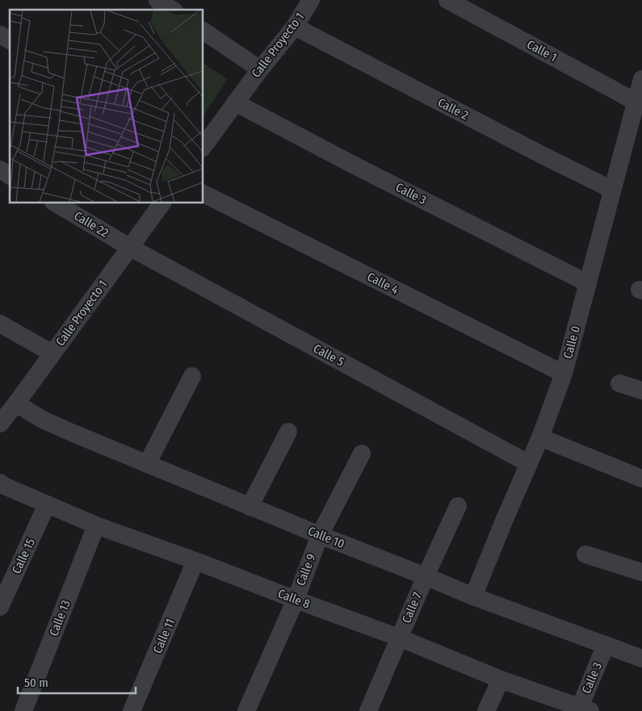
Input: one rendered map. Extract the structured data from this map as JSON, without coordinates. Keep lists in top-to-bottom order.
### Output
{
  "streets": {
    "street": [
      "Calle Proyecto 1",
      "Calle 1",
      "Calle 2",
      "Calle 3",
      "Calle 22",
      "Calle 4",
      "Calle 0",
      "Calle 5",
      "Calle 10",
      "Calle 15",
      "Calle 9",
      "Calle 8",
      "Calle 7",
      "Calle 13",
      "Calle 11"
    ]
  },
  "crossings": [
    ["Calle Proyecto 1", "Calle 2"],
    ["Calle Proyecto 1", "Calle 3"],
    ["Calle Proyecto 1", "Calle 22"],
    ["Calle Proyecto 1", "Calle 5"],
    ["Calle Proyecto 1", "Calle 10"],
    ["Calle 1", "Calle 0"],
    ["Calle 2", "Calle 0"],
    ["Calle 3", "Calle 0"],
    ["Calle 3", "Calle 10"],
    ["Calle 3", "Calle 8"],
    ["Calle 22", "Calle 5"],
    ["Calle 4", "Calle 0"],
    ["Calle 0", "Calle 5"],
    ["Calle 0", "Calle 10"],
    ["Calle 10", "Calle 9"],
    ["Calle 10", "Calle 7"],
    ["Calle 15", "Calle 8"],
    ["Calle 9", "Calle 8"],
    ["Calle 8", "Calle 7"],
    ["Calle 8", "Calle 13"],
    ["Calle 8", "Calle 11"]
  ],
  "scale_bar": "50 m"
}
